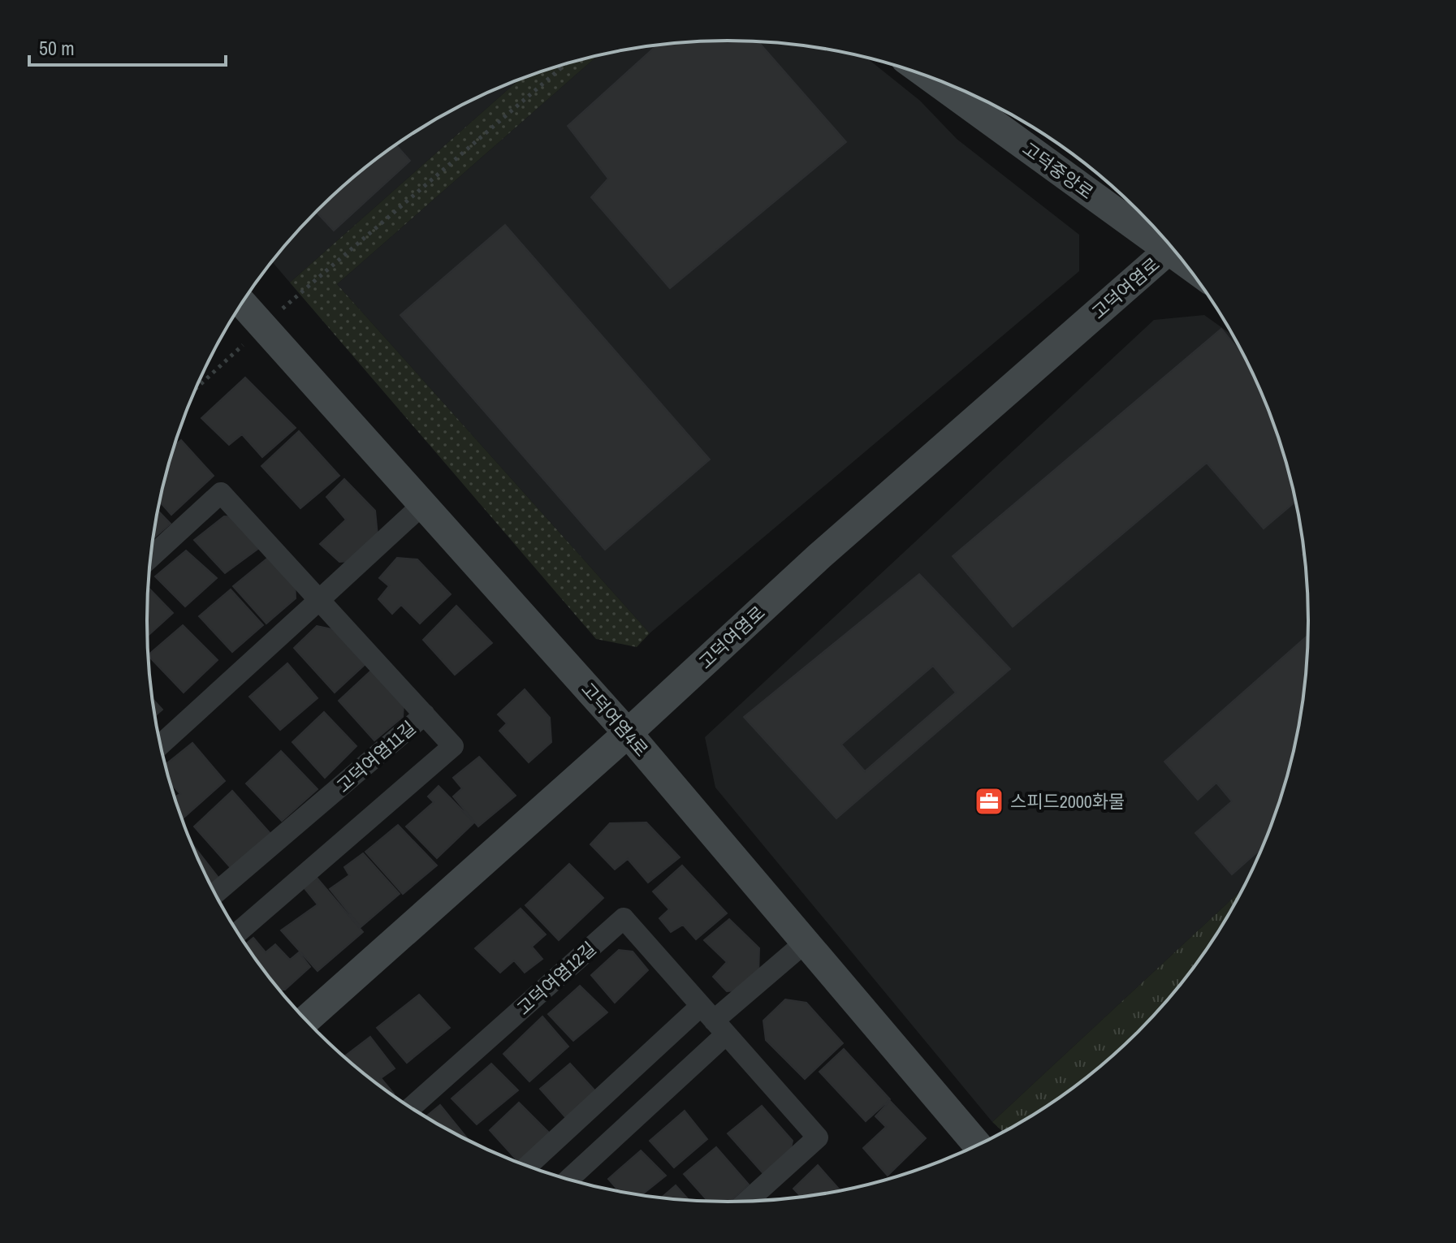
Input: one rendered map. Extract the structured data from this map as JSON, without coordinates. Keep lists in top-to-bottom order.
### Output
{
  "streets": {
    "street": [
      "고덕중앙로",
      "고덕여염로",
      "고덕여염4로",
      "고덕여염11길",
      "고덕여염12길"
    ]
  },
  "crossings": [
    ["고덕중앙로", "고덕여염로"],
    ["고덕여염로", "고덕여염4로"]
  ],
  "places": {
    "office": ["스피드2000화물"]
  },
  "scale_bar": "50 m"
}
